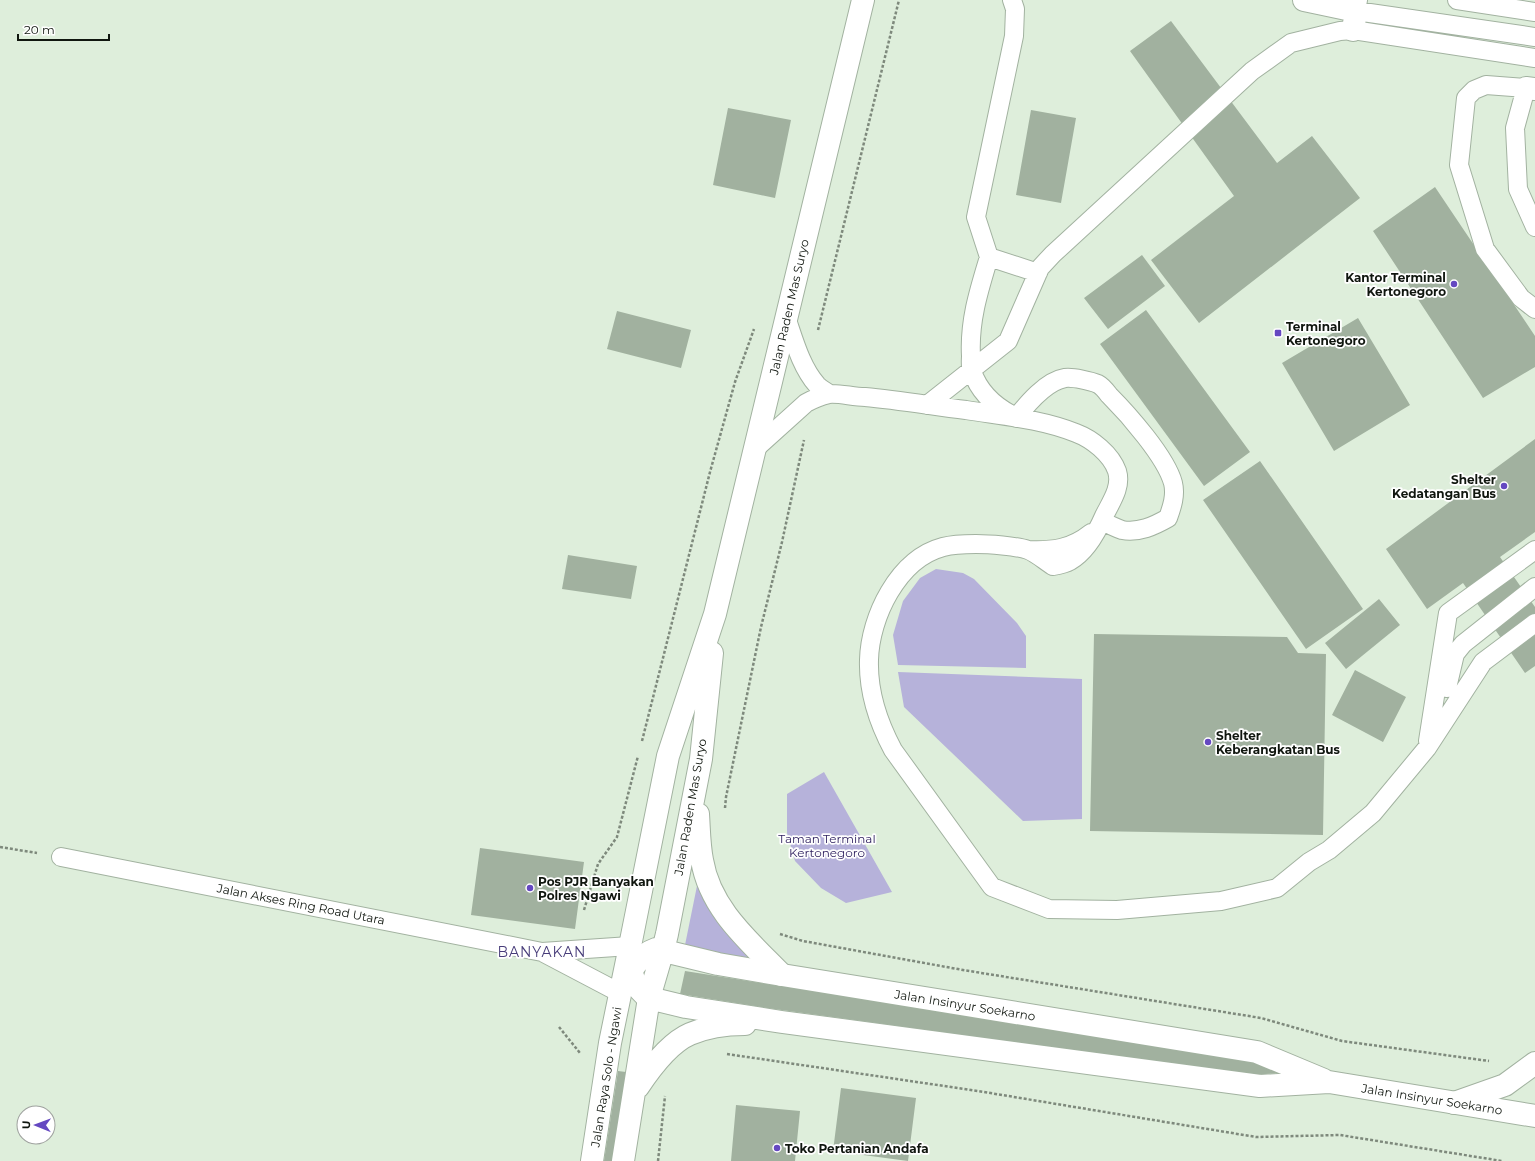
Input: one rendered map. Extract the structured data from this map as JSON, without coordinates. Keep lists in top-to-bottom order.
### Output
{
  "streets": {
    "main road": ["Jalan Raden Mas Suryo", "Jalan Insinyur Soekarno", "Jalan Raya Solo - Ngawi"],
    "lane": ["Jalan Akses Ring Road Utara"]
  },
  "crossings": [
    ["Jalan Raden Mas Suryo", "Jalan Insinyur Soekarno"],
    ["Jalan Raden Mas Suryo", "Jalan Raya Solo - Ngawi"],
    ["Jalan Insinyur Soekarno", "Jalan Raya Solo - Ngawi"]
  ],
  "districts": ["BANYAKAN"],
  "parks": ["Taman Terminal Kertonegoro"],
  "places": {
    "other": [
      "Kantor Terminal Kertonegoro",
      "Shelter Kedatangan Bus",
      "Shelter Keberangkatan Bus",
      "Pos PJR Banyakan Polres Ngawi",
      "Toko Pertanian Andafa"
    ],
    "transit": ["Terminal Kertonegoro"]
  },
  "scale_bar": "20 m",
  "north": "left"
}
